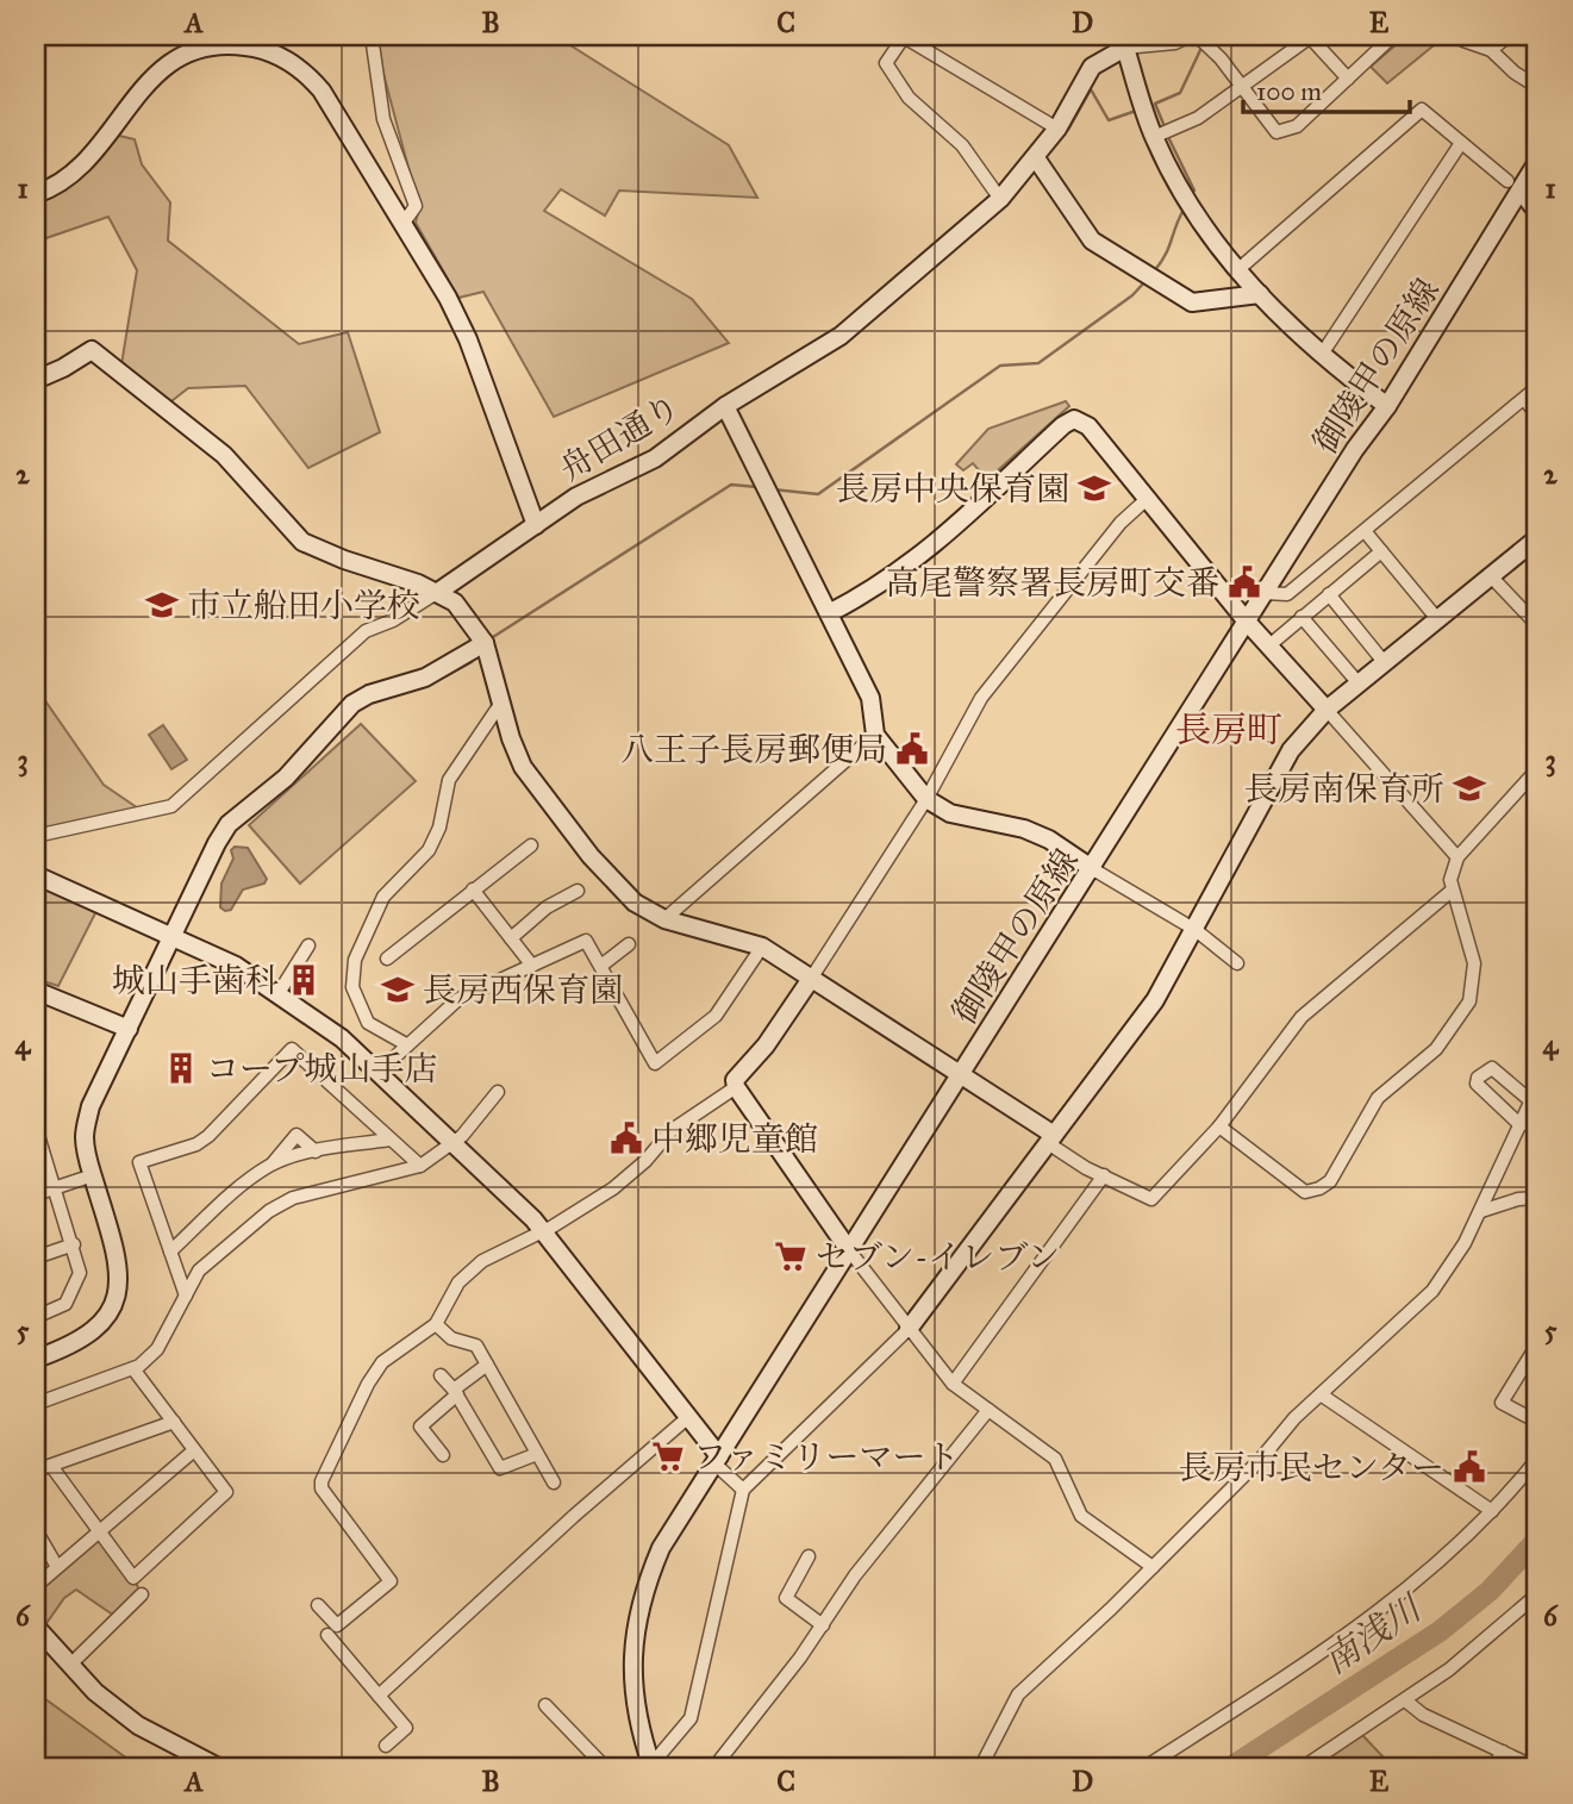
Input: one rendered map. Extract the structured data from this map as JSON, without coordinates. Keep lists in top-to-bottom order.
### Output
{
  "streets": {
    "street": ["御陵甲の原線", "舟田通り"]
  },
  "districts": ["長房町"],
  "water": ["南浅川"],
  "places": {
    "school or university": [
      "長房中央保育園",
      "市立船田小学校",
      "長房南保育所",
      "長房西保育園"
    ],
    "public building": [
      "高尾警察署長房町交番",
      "八王子長房郵便局",
      "中郷児童館",
      "長房市民センター"
    ],
    "building": ["城山手歯科", "コープ城山手店"],
    "supermarket": ["セブン-イレブン", "ファミリーマート"]
  },
  "scale_bar": "100 m",
  "grid": {
    "columns": [
      "A",
      "B",
      "C",
      "D",
      "E"
    ],
    "rows": [
      "1",
      "2",
      "3",
      "4",
      "5",
      "6"
    ]
  }
}
